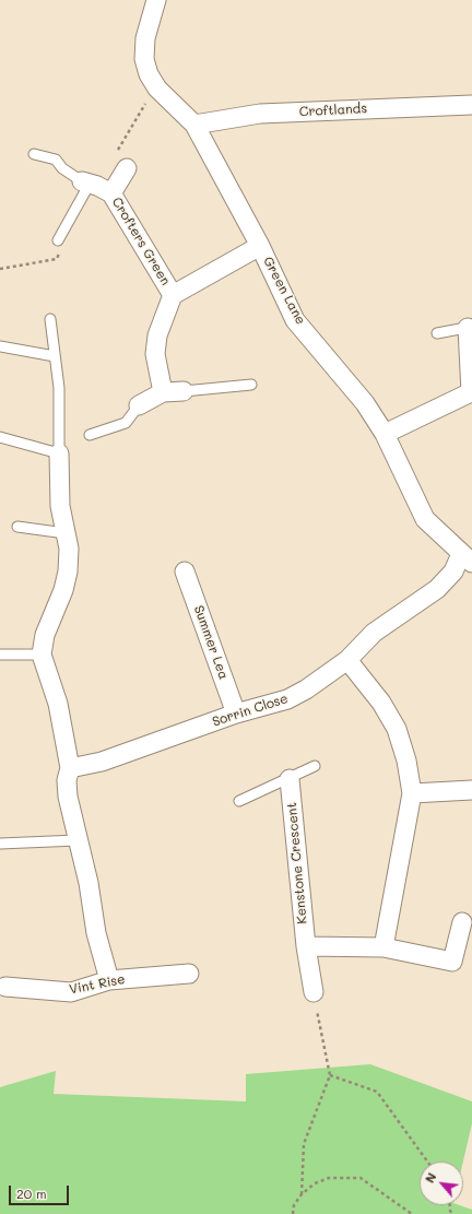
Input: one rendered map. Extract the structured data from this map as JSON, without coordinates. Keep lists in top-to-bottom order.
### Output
{
  "streets": {
    "street": [
      "Croftlands",
      "Crofters Green",
      "Green Lane",
      "Summer Lea",
      "Sorrin Close",
      "Kenstone Crescent",
      "Vint Rise"
    ]
  },
  "crossings": [
    ["Croftlands", "Green Lane"],
    ["Crofters Green", "Green Lane"],
    ["Green Lane", "Sorrin Close"],
    ["Summer Lea", "Sorrin Close"]
  ],
  "scale_bar": "20 m",
  "north": "top left"
}
